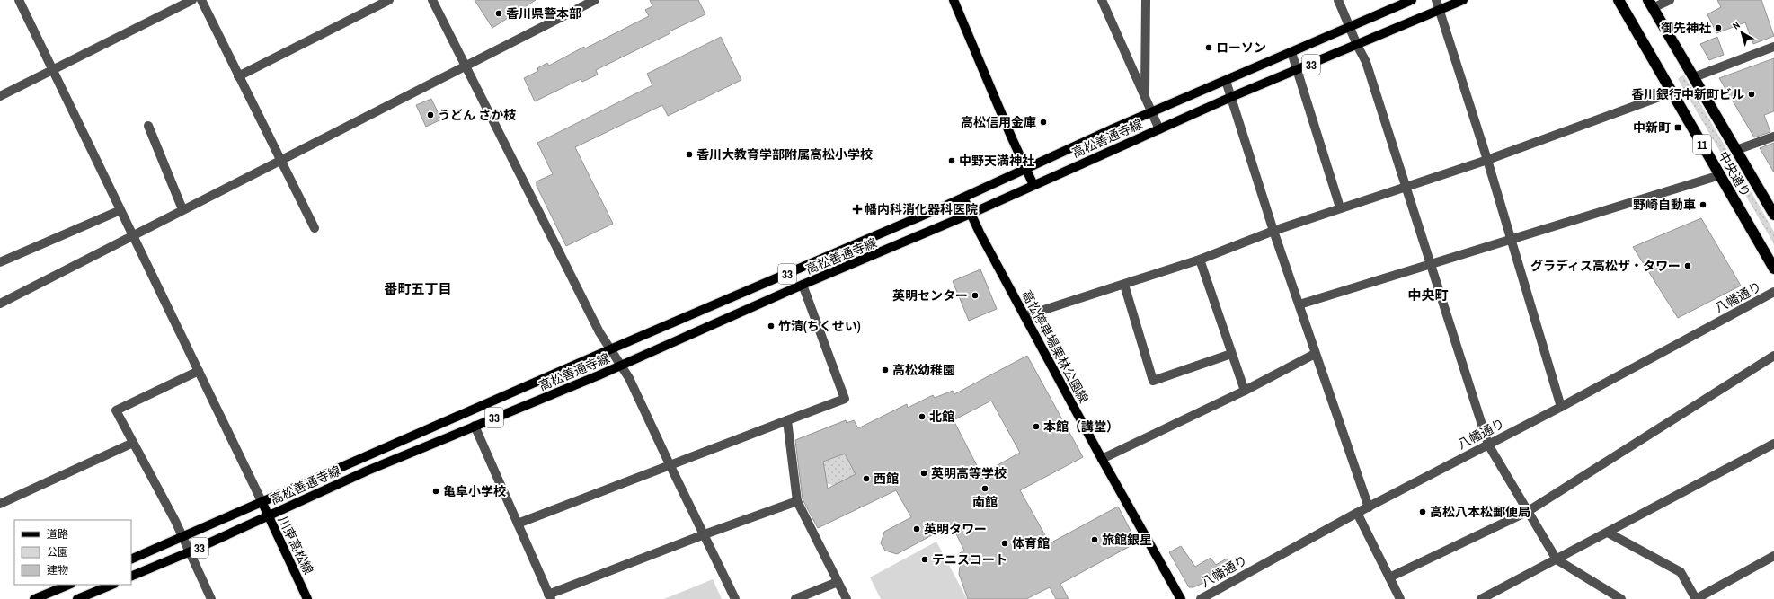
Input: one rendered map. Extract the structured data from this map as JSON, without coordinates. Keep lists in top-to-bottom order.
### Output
{
  "streets": {
    "highway": ["11", "中央通り"],
    "main road": [
      "33",
      "高松善通寺線",
      "高松停車場栗林公園線",
      "川東高松線"
    ],
    "street": ["八幡通り"]
  },
  "crossings": [
    ["高松善通寺線", "高松停車場栗林公園線"],
    ["高松善通寺線", "川東高松線"]
  ],
  "districts": ["番町五丁目", "中央町"],
  "places": {
    "other": [
      "香川県警本部",
      "御先神社",
      "ローソン",
      "香川銀行中新町ビル",
      "うどん さか枝",
      "高松信用金庫",
      "香川大教育学部附属高松小学校",
      "中野天満神社",
      "野崎自動車",
      "グラディス高松ザ・タワー",
      "英明センター",
      "竹清(ちくせい)",
      "高松幼稚園",
      "北館",
      "本館（講堂）",
      "英明高等学校",
      "西館",
      "南館",
      "亀阜小学校",
      "高松八本松郵便局",
      "英明タワー",
      "旅館銀星",
      "体育館",
      "テニスコート"
    ],
    "transit": ["中新町"],
    "health": ["幡内科消化器科医院"]
  },
  "legend": ["道路", "公園", "建物"],
  "north": "top left"
}
